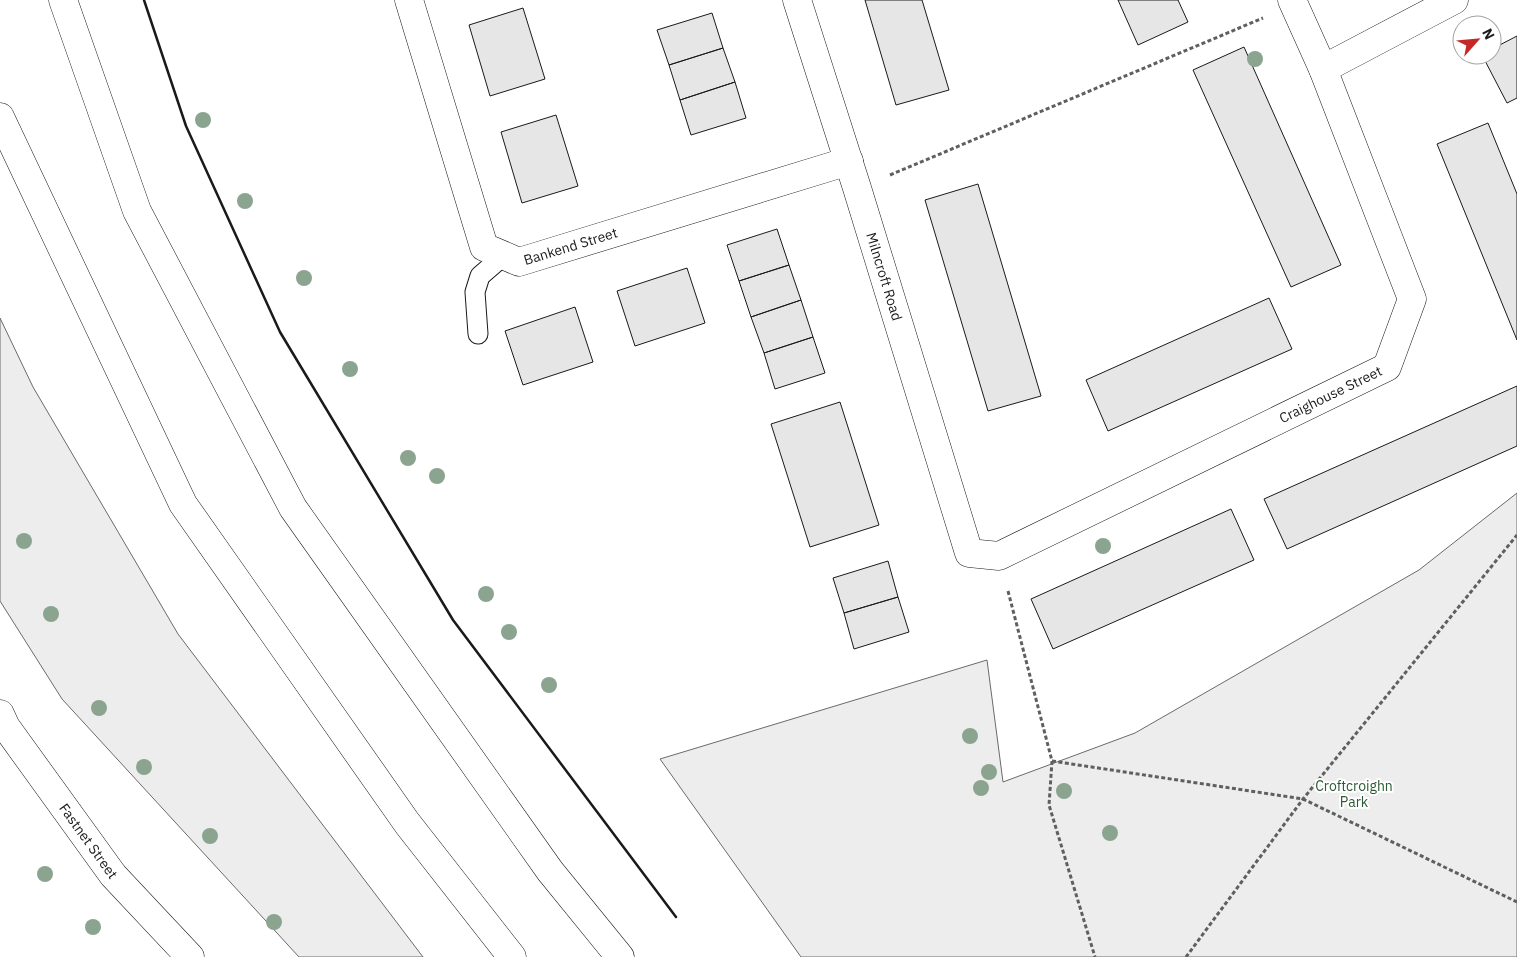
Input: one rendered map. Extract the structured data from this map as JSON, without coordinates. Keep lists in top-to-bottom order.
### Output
{
  "streets": {
    "main road": [
      "Bankend Street",
      "Milncroft Road",
      "Craighouse Street",
      "Fastnet Street"
    ]
  },
  "crossings": [
    ["Bankend Street", "Milncroft Road"],
    ["Milncroft Road", "Craighouse Street"]
  ],
  "parks": ["Croftcroighn Park"],
  "north": "top right"
}
